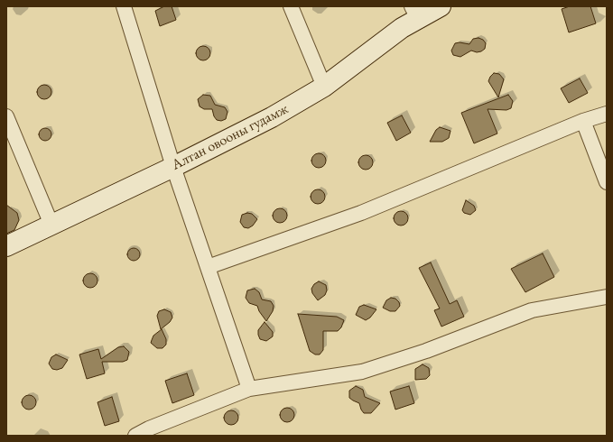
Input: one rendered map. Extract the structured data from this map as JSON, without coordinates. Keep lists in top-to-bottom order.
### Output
{
  "streets": {
    "main road": ["Алтан овооны гудамж"]
  }
}
